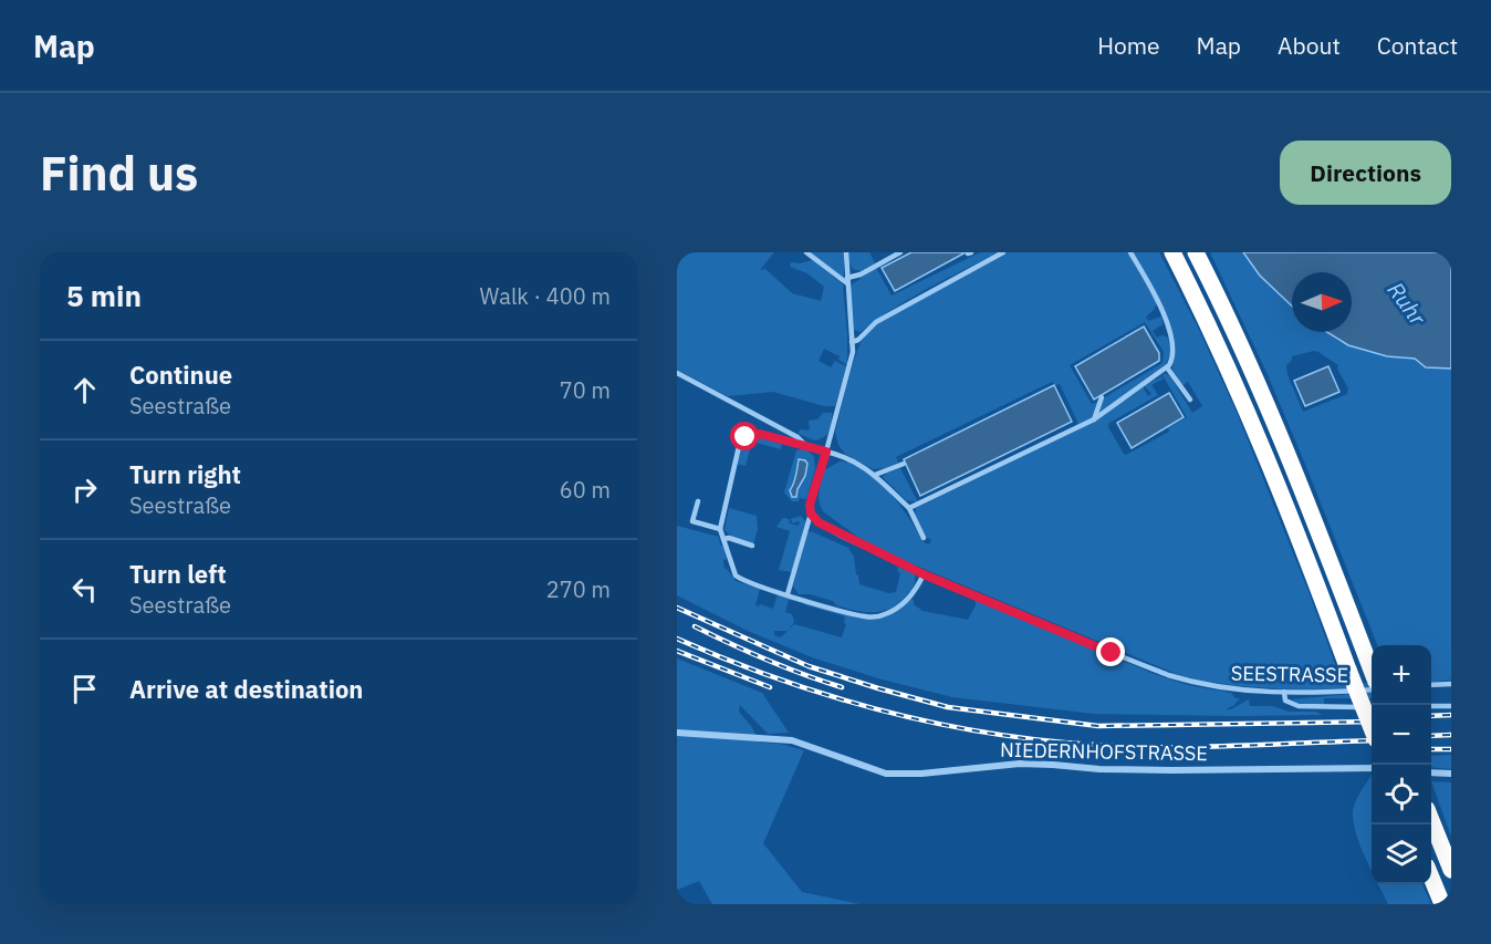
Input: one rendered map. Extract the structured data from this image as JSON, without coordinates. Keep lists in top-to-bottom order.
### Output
{
  "streets": {
    "street": ["NIEDERNHOFSTRASSE"],
    "lane": ["SEESTRASSE"]
  },
  "water": ["Ruhr"],
  "north": "right",
  "page": {
    "header": "Map",
    "nav": [
      "Home",
      "Map",
      "About",
      "Contact"
    ],
    "buttons": "Directions",
    "title": "Find us",
    "heading": ["5 min", "Walk · 400 m"],
    "list": [
      ["Continue", "Seestraße", "70 m"],
      ["Turn right", "Seestraße", "60 m"],
      ["Turn left", "Seestraße", "270 m"],
      "Arrive at destination"
    ],
    "map_buttons": ["+", "−"]
  }
}
